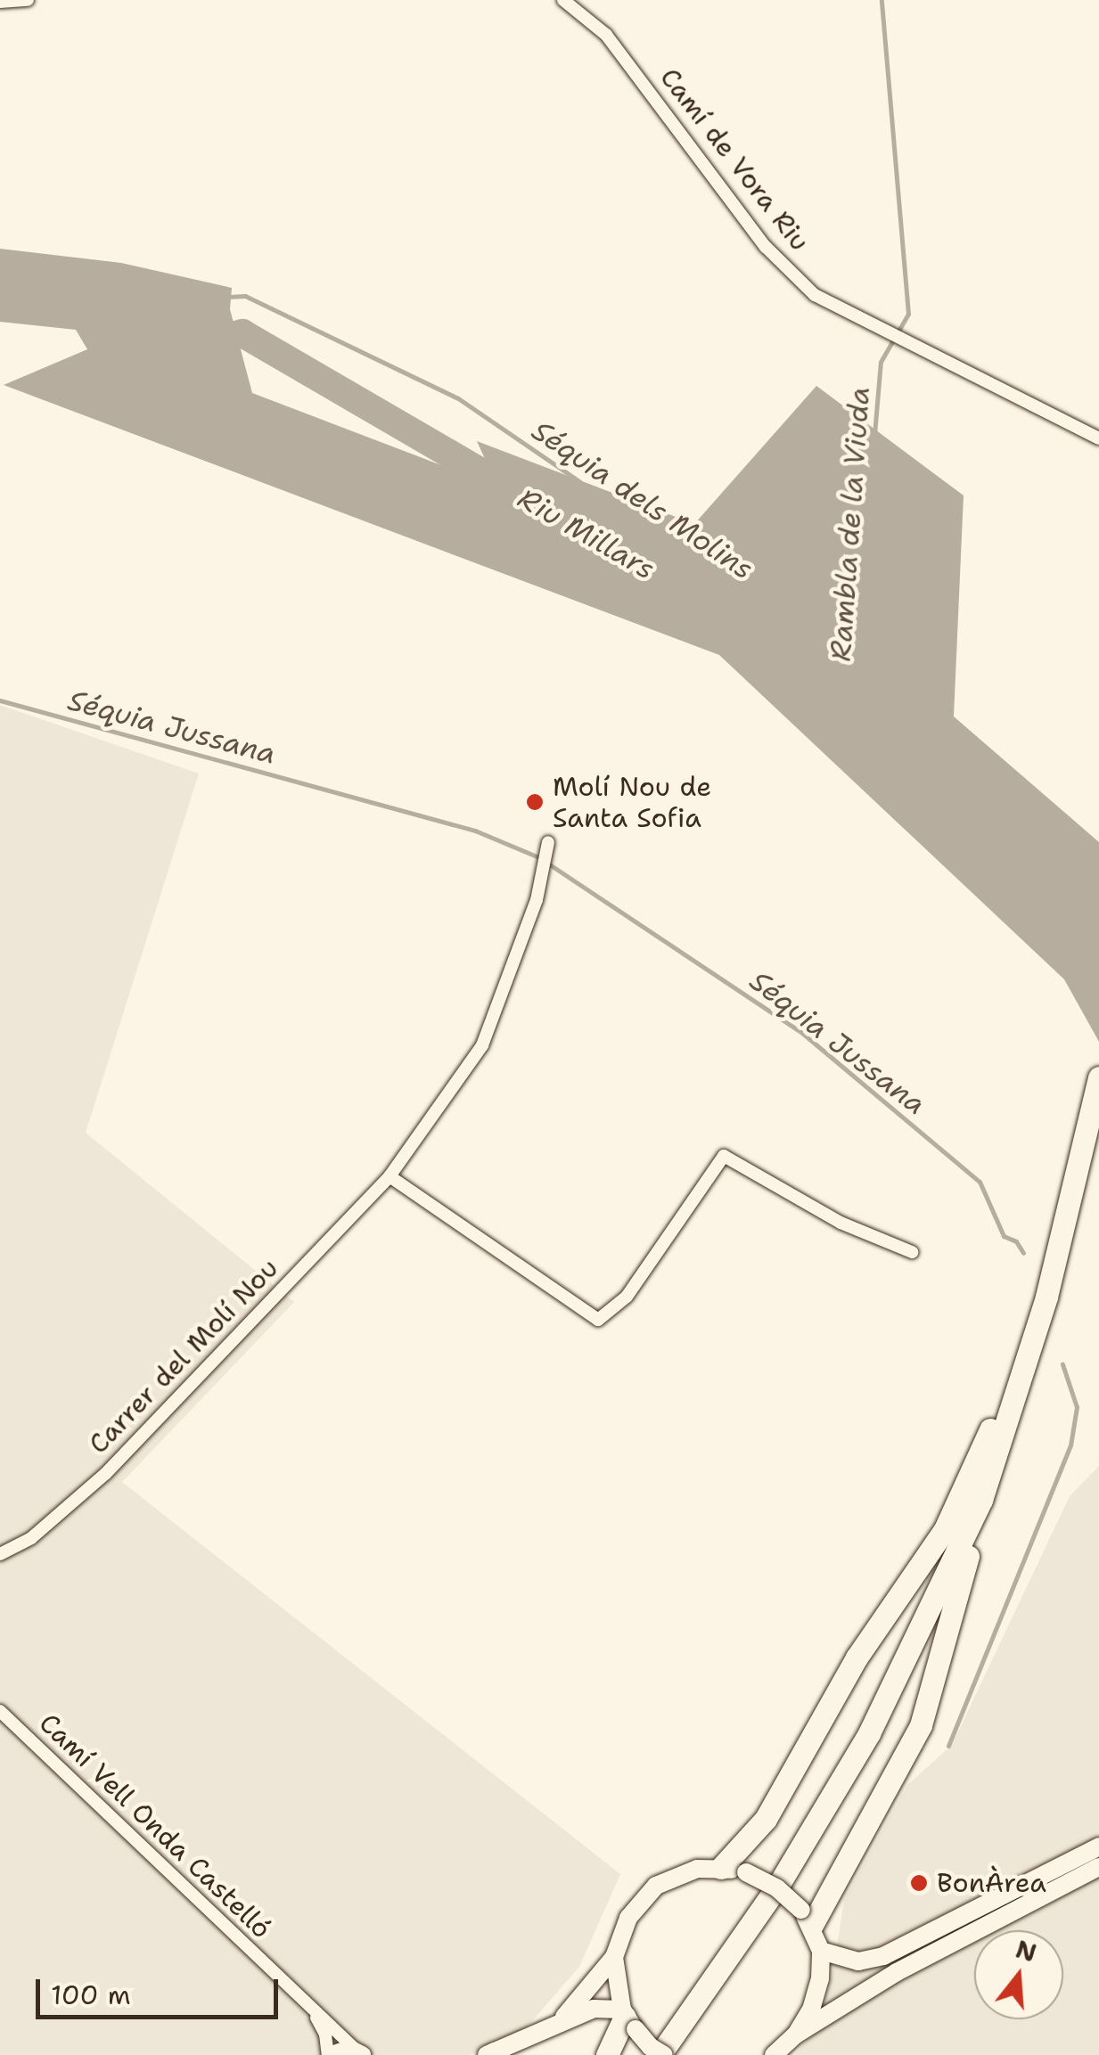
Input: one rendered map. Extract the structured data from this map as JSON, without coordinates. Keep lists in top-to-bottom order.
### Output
{
  "streets": {
    "street": ["Camí de Vora Riu", "Carrer del Molí Nou", "Camí Vell Onda Castelló"]
  },
  "water": [
    "Séquia dels Molins",
    "Rambla de la Viuda",
    "Riu Millars",
    "Séquia Jussana"
  ],
  "places": ["Molí Nou de Santa Sofia", "BonÀrea"],
  "scale_bar": "100 m",
  "north": "top"
}
